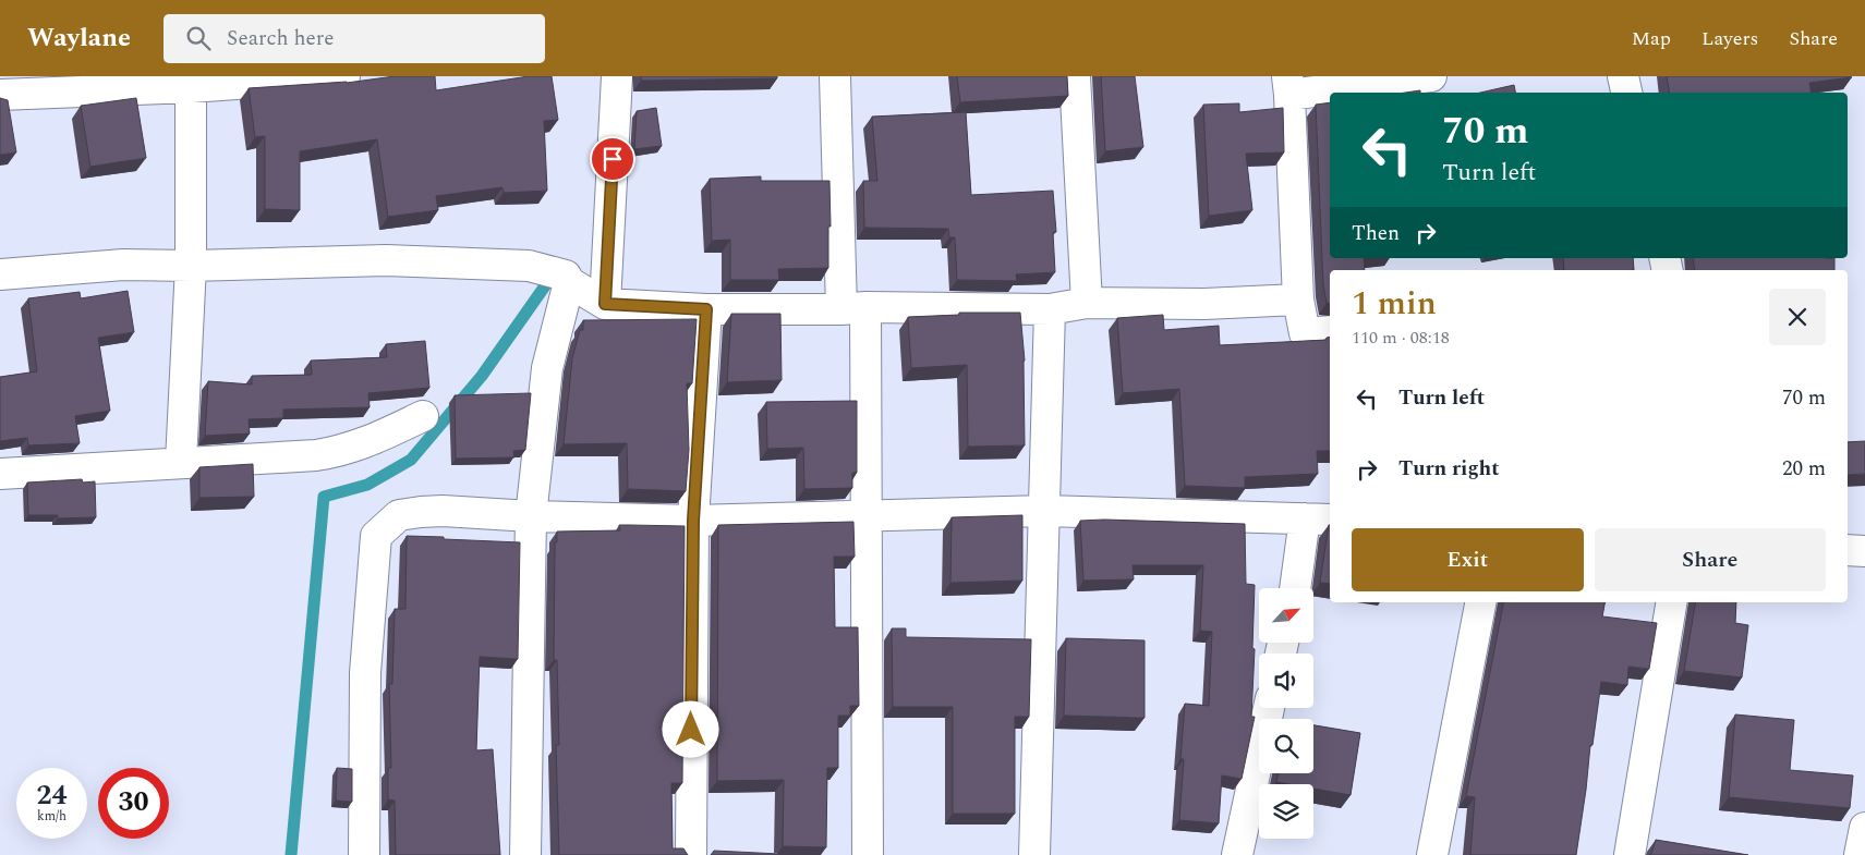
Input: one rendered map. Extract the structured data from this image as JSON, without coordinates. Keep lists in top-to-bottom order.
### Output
{
  "north": "top right",
  "page": {
    "header": "Waylane",
    "search": "Search here",
    "nav": ["Map", "Layers", "Share"],
    "turn": ["70 m", "Turn left"],
    "then": "Then",
    "heading": ["1 min", "110 m · 08:18"],
    "list": [
      {
        "name": "Turn left",
        "value": "70 m"
      },
      {
        "name": "Turn right",
        "value": "20 m"
      }
    ],
    "buttons": ["Exit", "Share"],
    "speed": "24 km/h",
    "limit": "30"
  }
}
